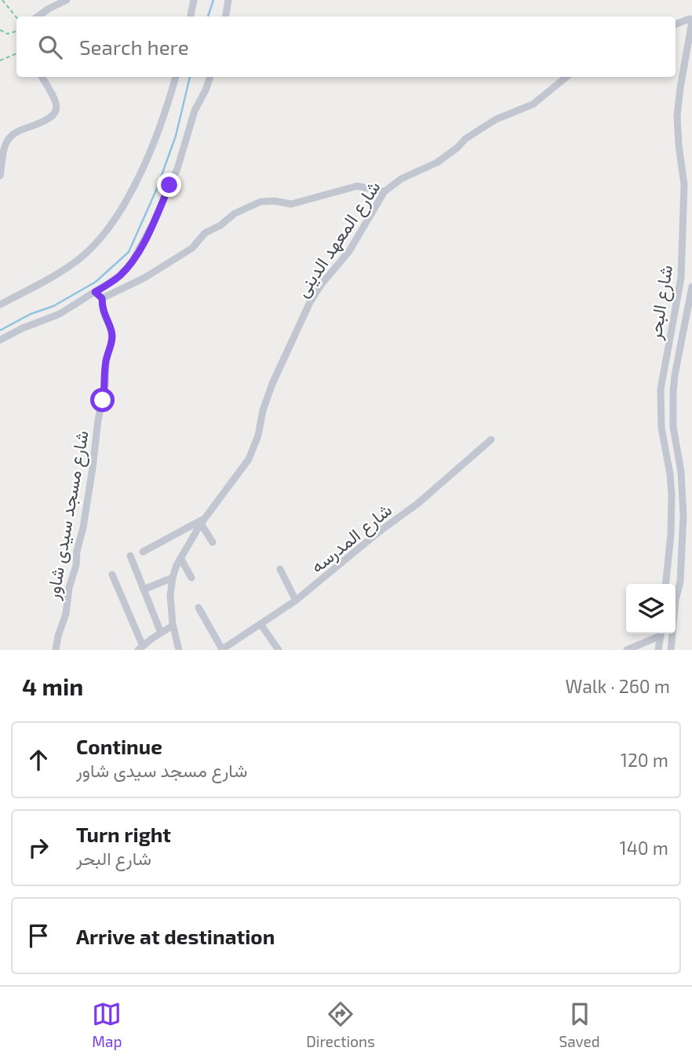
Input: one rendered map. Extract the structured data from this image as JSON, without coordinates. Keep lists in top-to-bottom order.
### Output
{
  "streets": {
    "street": [
      "شارع المعهد الدينى",
      "شارع البحر",
      "شارع مسجد سيدى شاور",
      "شارع المدرسه"
    ]
  },
  "page": {
    "search": "Search here",
    "heading": ["4 min", "Walk · 260 m"],
    "list": [
      ["Continue", "شارع مسجد سيدى شاور", "120 m"],
      ["Turn right", "شارع البحر", "140 m"],
      "Arrive at destination"
    ],
    "nav": ["Map", "Directions", "Saved"]
  }
}
